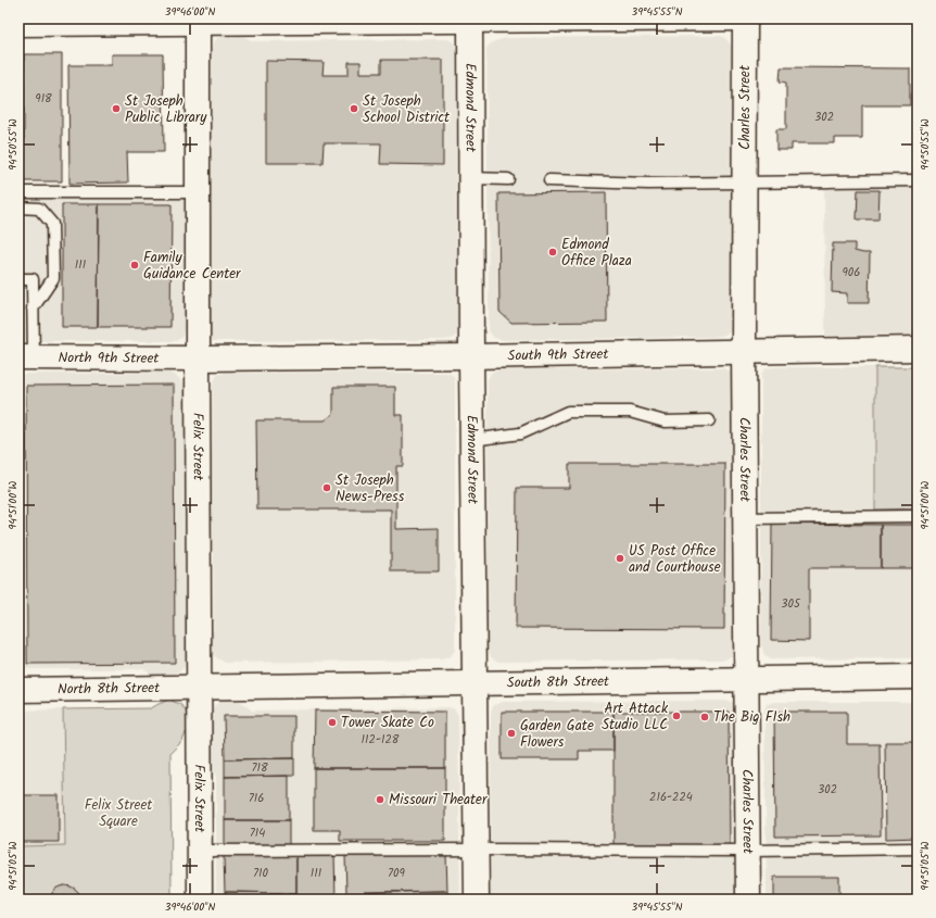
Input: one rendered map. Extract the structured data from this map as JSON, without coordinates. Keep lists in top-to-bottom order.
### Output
{
  "streets": {
    "main road": [
      "Edmond Street",
      "Charles Street",
      "South 9th Street",
      "North 9th Street",
      "Felix Street",
      "South 8th Street",
      "North 8th Street"
    ]
  },
  "crossings": [
    ["Edmond Street", "South 9th Street"],
    ["Edmond Street", "South 8th Street"],
    ["Charles Street", "South 9th Street"],
    ["Charles Street", "South 8th Street"],
    ["South 9th Street", "North 9th Street"],
    ["South 9th Street", "Felix Street"],
    ["North 9th Street", "Felix Street"],
    ["Felix Street", "South 8th Street"],
    ["Felix Street", "North 8th Street"],
    ["South 8th Street", "North 8th Street"]
  ],
  "parks": ["Felix Street Square"],
  "places": [
    "St Joseph Public Library",
    "St Joseph School District",
    "Edmond Office Plaza",
    "Family Guidance Center",
    "St Joseph News-Press",
    "US Post Office and Courthouse",
    "Art Attack Studio LLC",
    "The Big FIsh",
    "Tower Skate Co",
    "Garden Gate Flowers",
    "Missouri Theater"
  ],
  "house_numbers": [
    "918",
    "302",
    "111",
    "906",
    "305",
    "112-128",
    "718",
    "302",
    "216-224",
    "716",
    "714",
    "710",
    "111",
    "709"
  ],
  "coordinates": [
    "39°46'00\"N",
    "39°45'55\"N",
    "94°50'55\"W",
    "94°51'00\"W",
    "94°51'05\"W"
  ]
}
